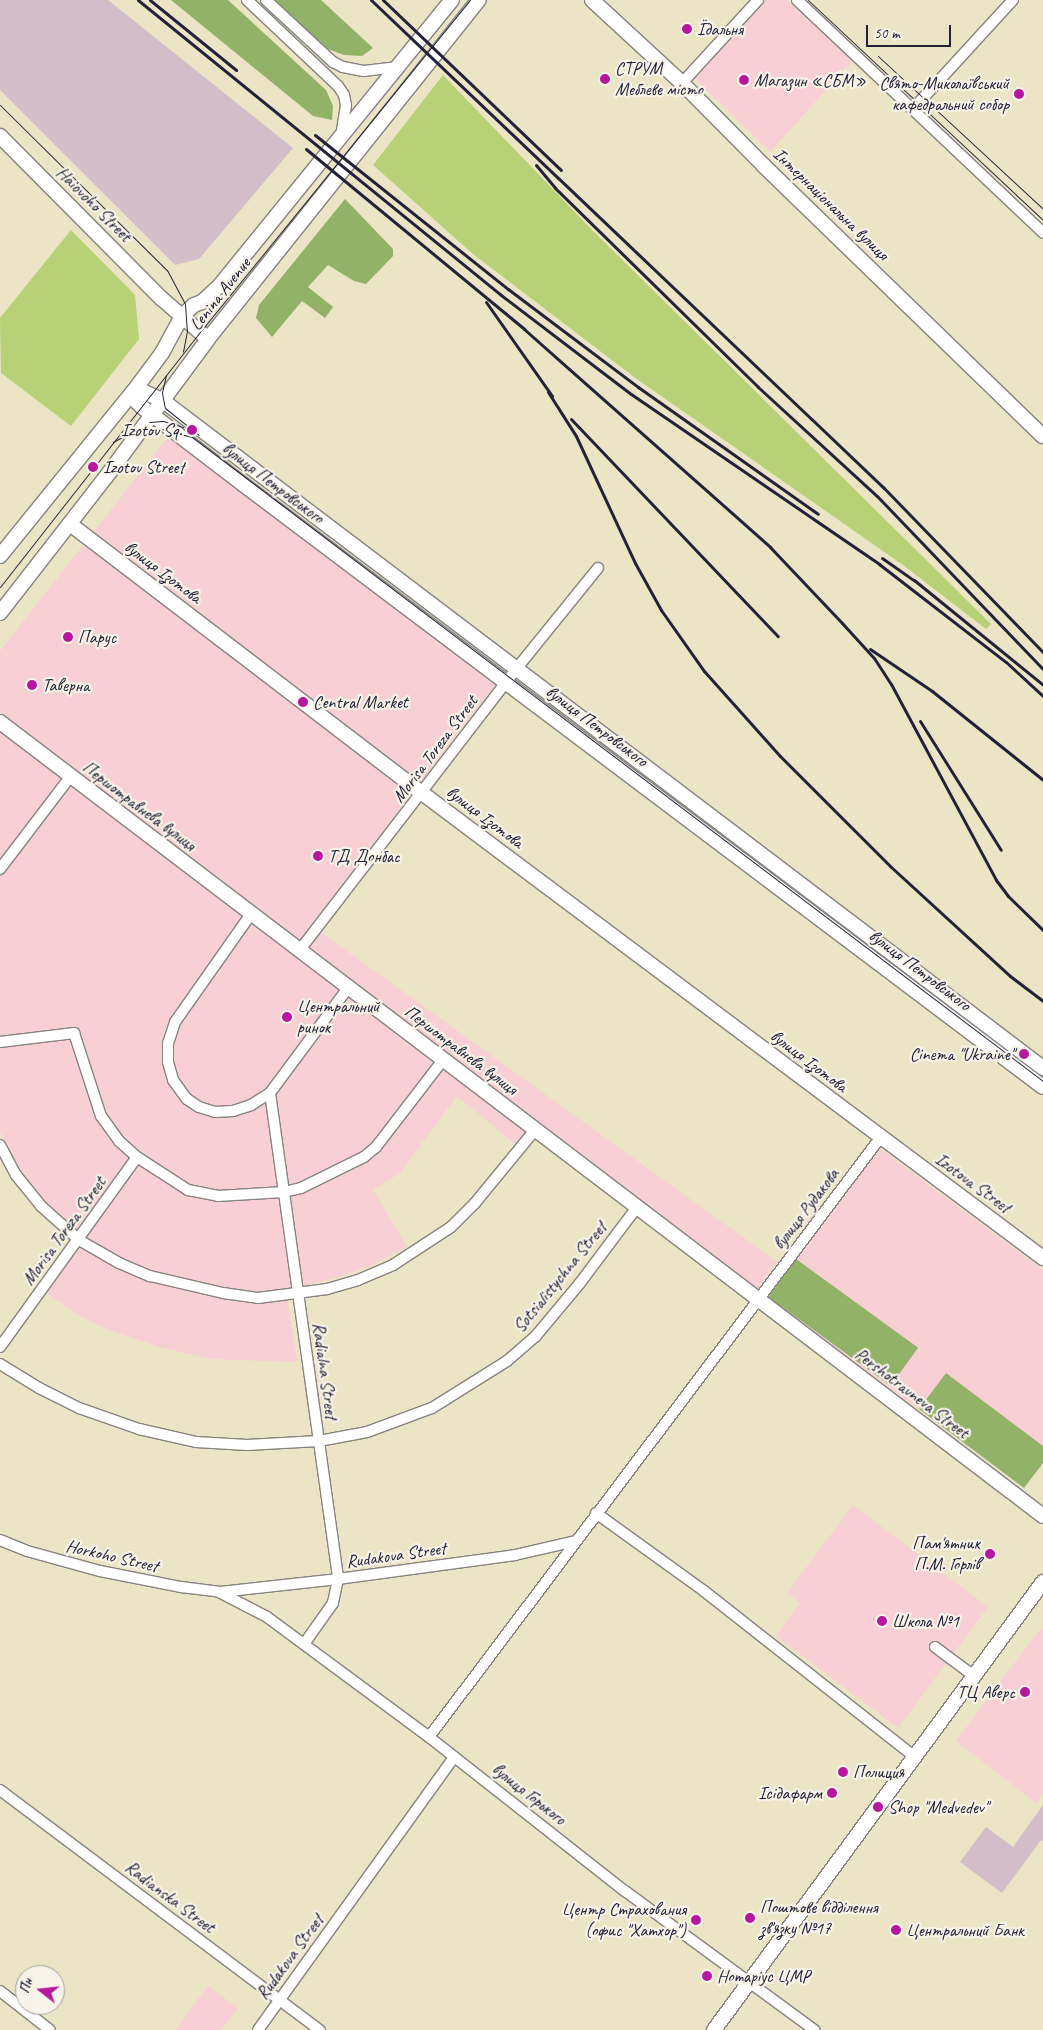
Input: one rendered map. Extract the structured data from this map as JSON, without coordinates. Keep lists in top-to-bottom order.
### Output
{
  "streets": {
    "main road": [
      "Haiovoho Street",
      "Інтернаціональна вулиця",
      "Lenina Avenue",
      "вулиця Петровського",
      "вулиця Ізотова",
      "Першотравнева вулиця",
      "Izotova Street",
      "Pershotravneva Street"
    ],
    "street": [
      "Morisa Toreza Street",
      "вулиця Рудакова",
      "Sotsialistychna Street",
      "Radialna Street",
      "Rudakova Street",
      "Horkoho Street",
      "вулиця Горького",
      "Radianska Street"
    ]
  },
  "crossings": [
    ["Haiovoho Street", "Lenina Avenue"],
    ["Lenina Avenue", "вулиця Петровського"],
    ["Lenina Avenue", "вулиця Ізотова"],
    ["вулиця Петровського", "Morisa Toreza Street"],
    ["вулиця Ізотова", "Morisa Toreza Street"],
    ["вулиця Ізотова", "Izotova Street"],
    ["вулиця Ізотова", "вулиця Рудакова"],
    ["Morisa Toreza Street", "Першотравнева вулиця"],
    ["Першотравнева вулиця", "вулиця Рудакова"],
    ["Першотравнева вулиця", "Sotsialistychna Street"],
    ["Першотравнева вулиця", "Pershotravneva Street"],
    ["Izotova Street", "вулиця Рудакова"],
    ["вулиця Рудакова", "Pershotravneva Street"],
    ["Sotsialistychna Street", "Radialna Street"],
    ["Radialna Street", "Rudakova Street"],
    ["Radialna Street", "вулиця Горького"],
    ["Rudakova Street", "Horkoho Street"],
    ["Rudakova Street", "вулиця Горького"],
    ["Rudakova Street", "Radianska Street"],
    ["Horkoho Street", "вулиця Горького"]
  ],
  "places": [
    "Їдальня",
    "СТРУМ Меблеве місто",
    "Магазин «СБМ»",
    "Свято-Миколаївський кафедральний собор",
    "Izotov Sq.",
    "Izotov Street",
    "Парус",
    "Таверна",
    "Central Market",
    "ТД Донбас",
    "Центральний ринок",
    "Cinema \"Ukraine\"",
    "Пам'ятник П.М. Горлів",
    "Школа №1",
    "ТЦ Аверс",
    "Полиция",
    "Ісідафарм",
    "Shop \"Medvedev\"",
    "Поштове відділення зв'язку №17",
    "Центр Страхования (офис \"Хатхор\")",
    "Центральний Банк",
    "Нотаріус ЦМР"
  ],
  "scale_bar": "50 m",
  "north": "left"
}
